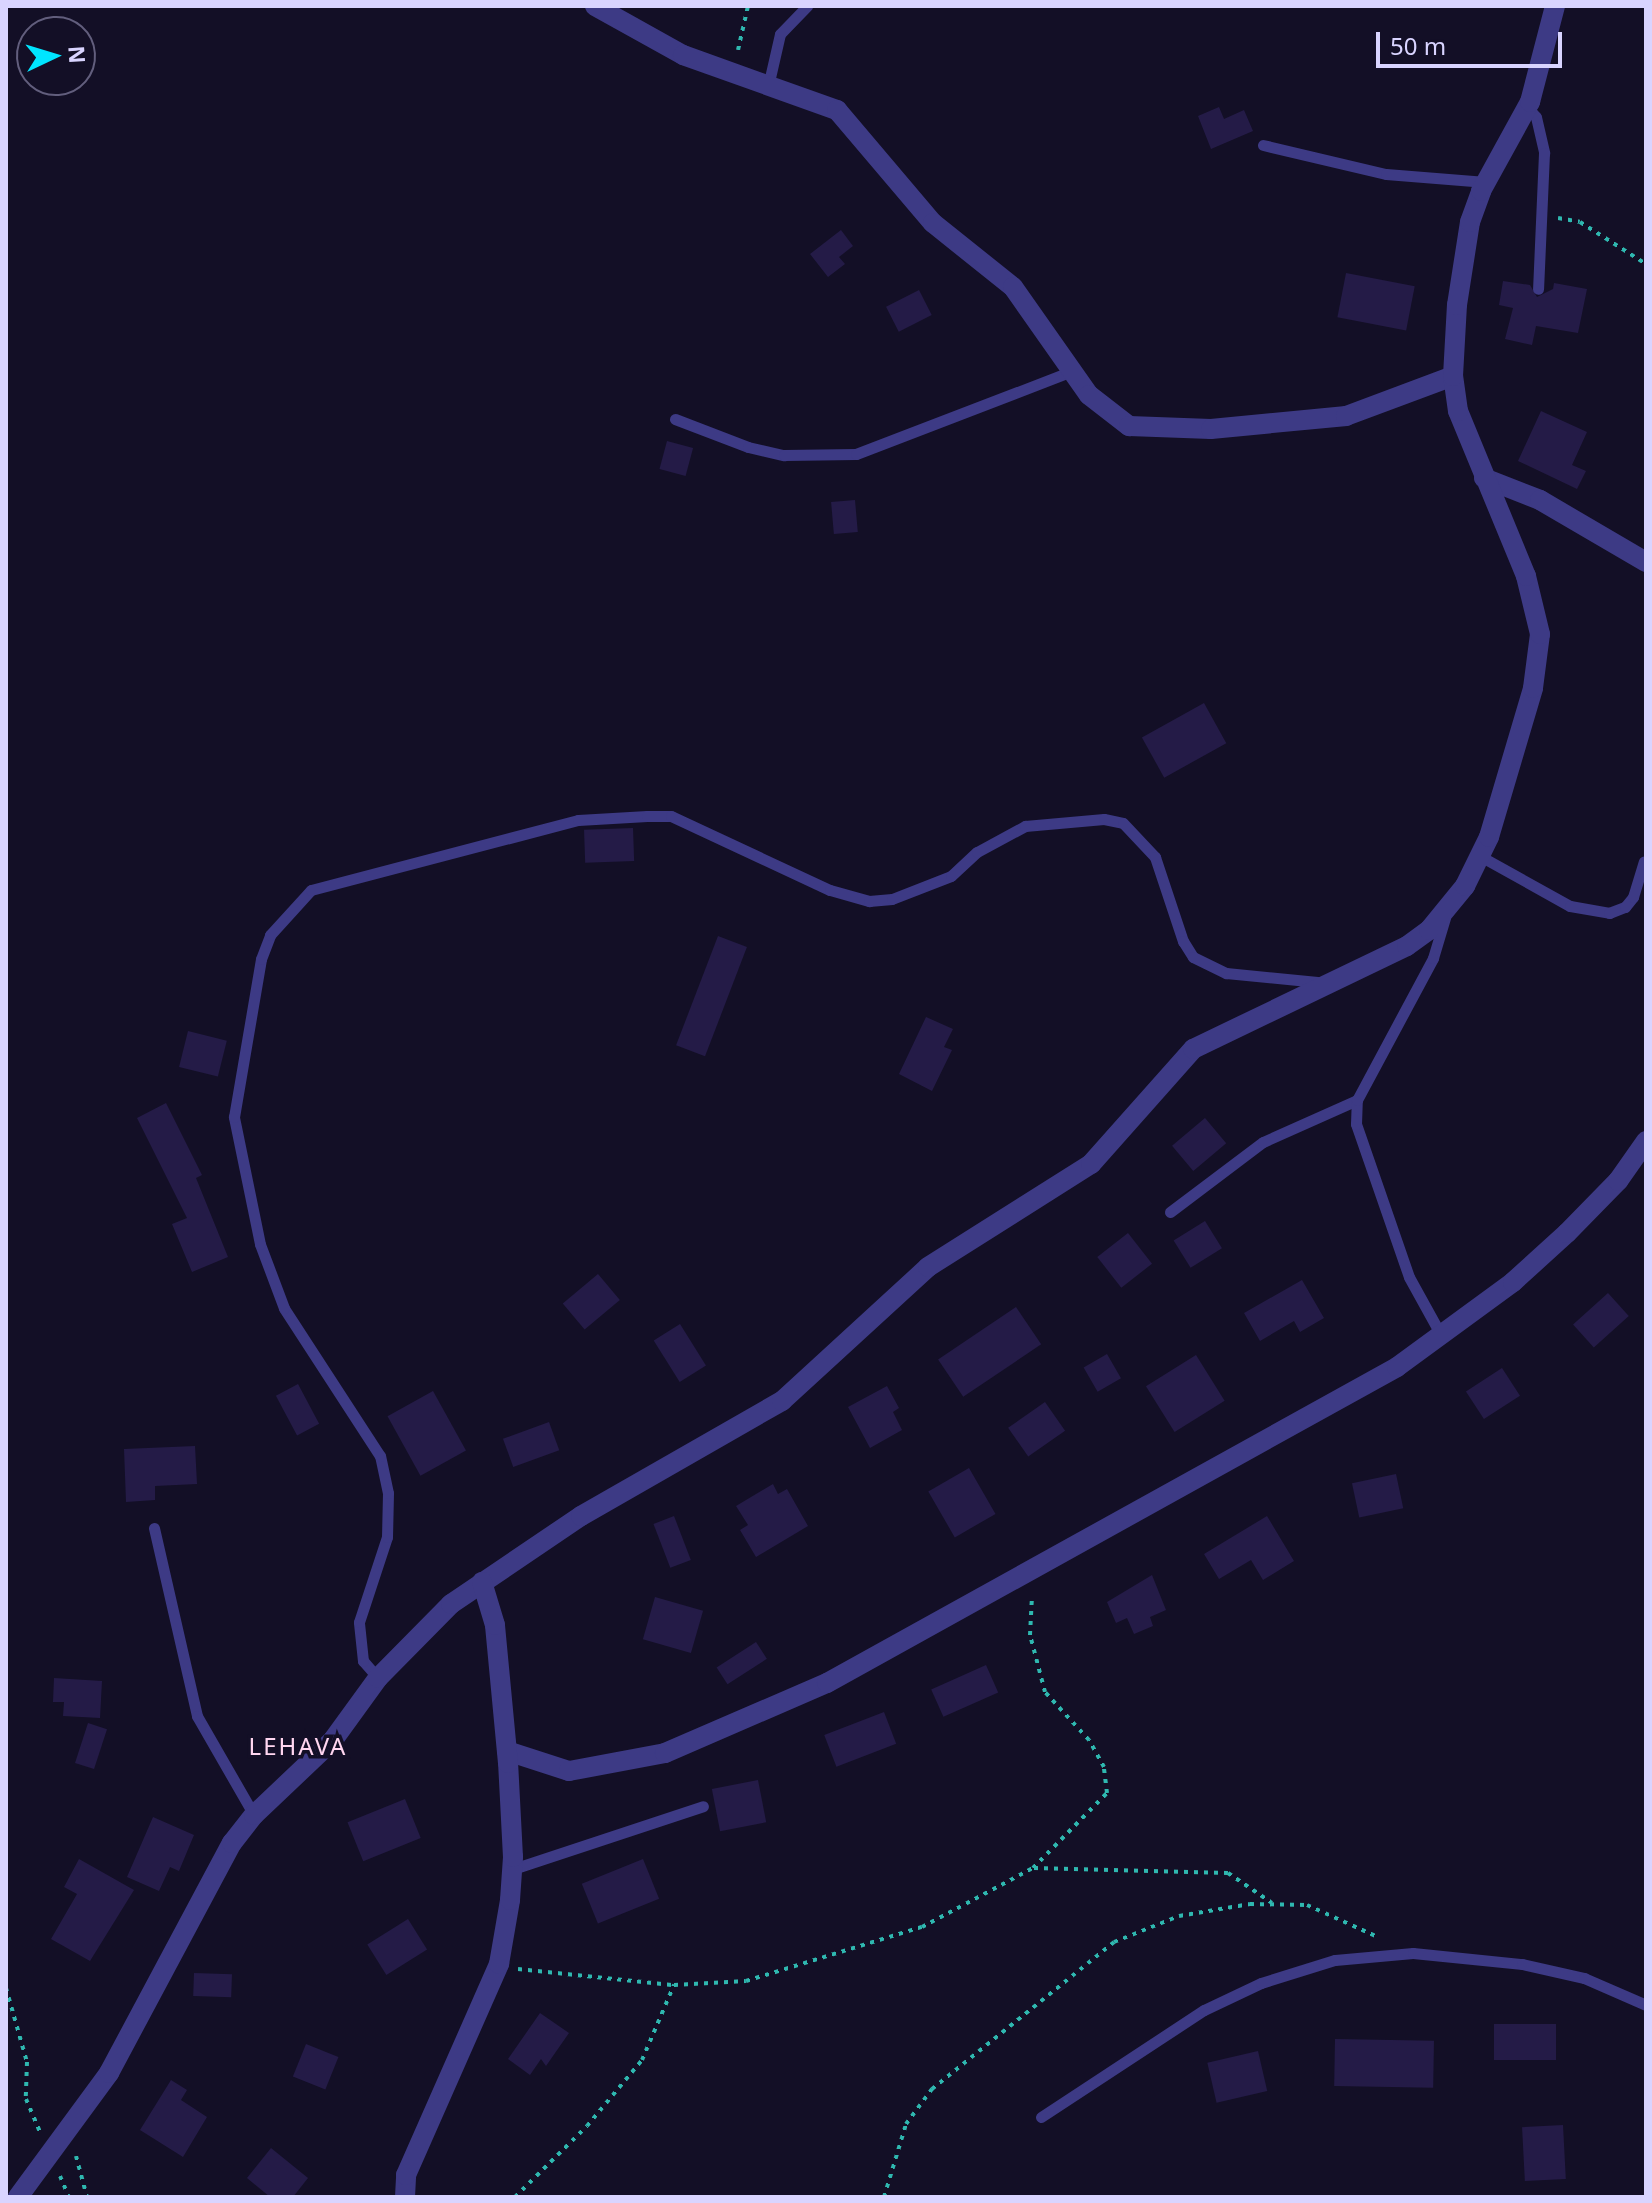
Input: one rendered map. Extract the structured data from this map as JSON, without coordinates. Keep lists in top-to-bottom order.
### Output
{
  "districts": ["LEHAVA"],
  "scale_bar": "50 m",
  "north": "right"
}
